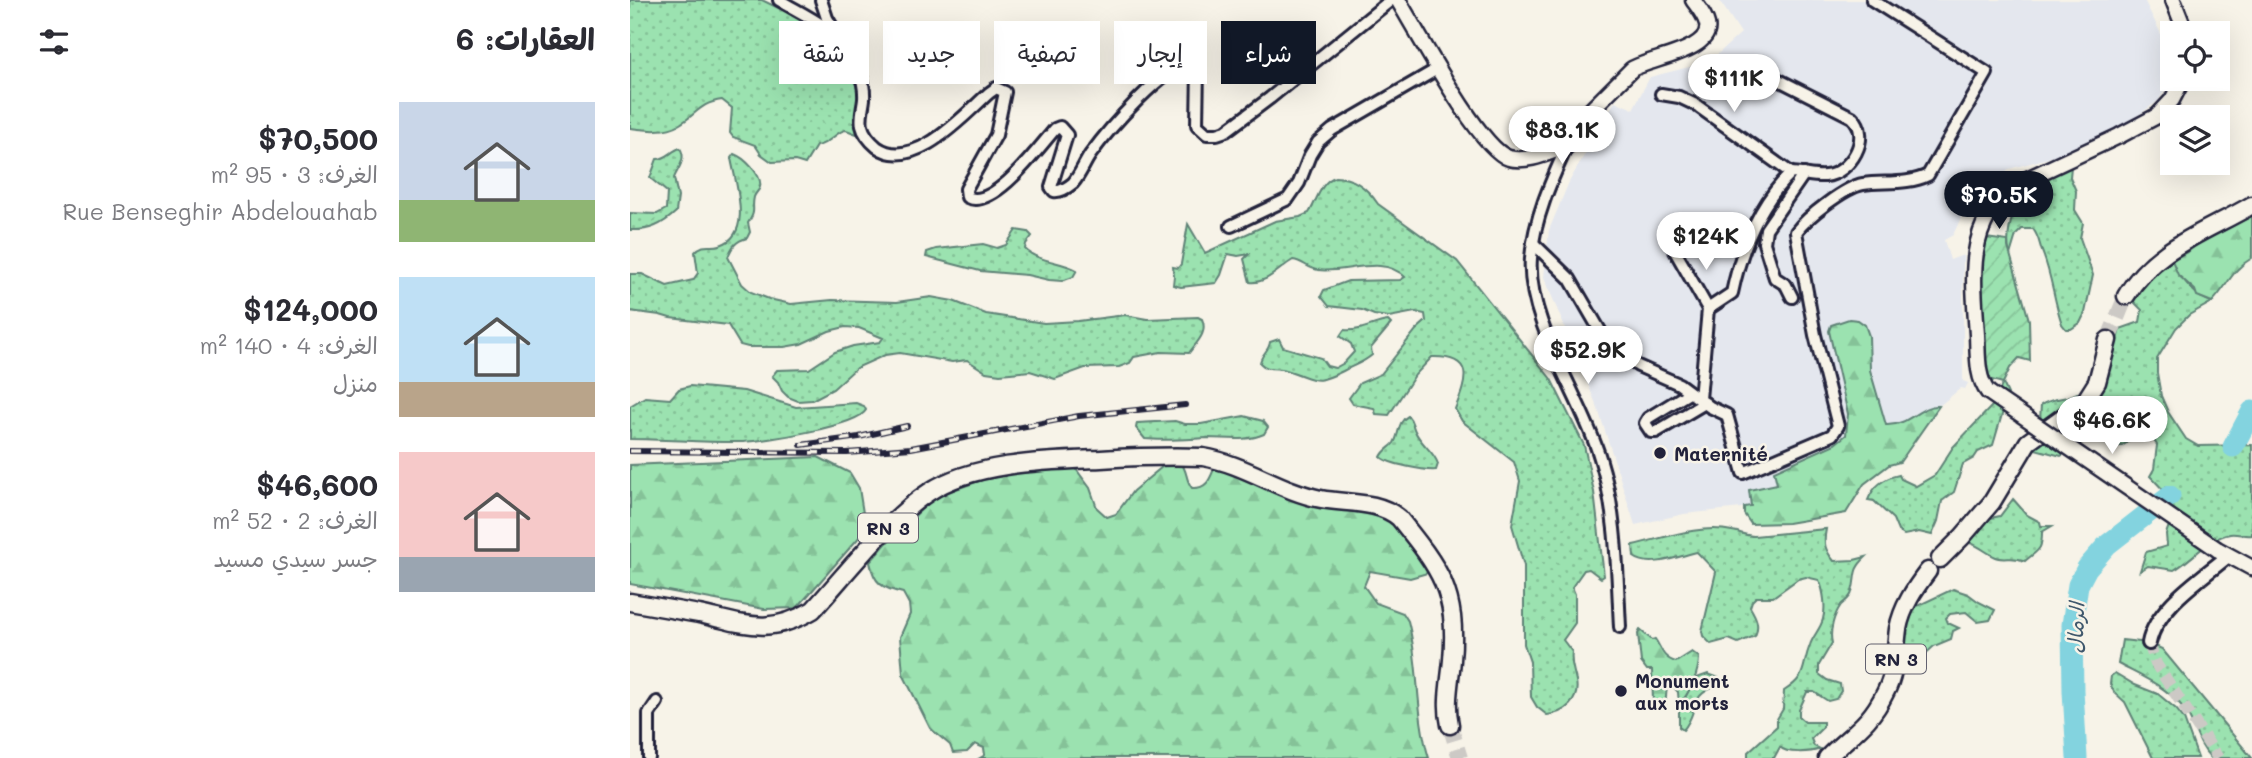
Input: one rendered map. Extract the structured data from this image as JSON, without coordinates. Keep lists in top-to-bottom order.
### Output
{
  "streets": {
    "main road": ["RN 3"]
  },
  "water": ["الرمال"],
  "places": ["Maternité", "Monument aux morts"],
  "page": {
    "heading": "العقارات: 6",
    "chip": [
      "شراء",
      "إيجار",
      "تصفية",
      "جديد",
      "شقة"
    ],
    "price": [
      "$111K",
      "$83.1K",
      "$70.5K",
      "$124K",
      "$52.9K",
      "$46.6K"
    ],
    "list": [
      {
        "name": "$70,500",
        "note": "الغرف: 3 · 95 m² · Rue Benseghir Abdelouahab"
      },
      {
        "name": "$124,000",
        "note": "الغرف: 4 · 140 m² · منزل"
      },
      {
        "name": "$46,600",
        "note": "الغرف: 2 · 52 m² · جسر سيدي مسيد"
      }
    ]
  }
}
